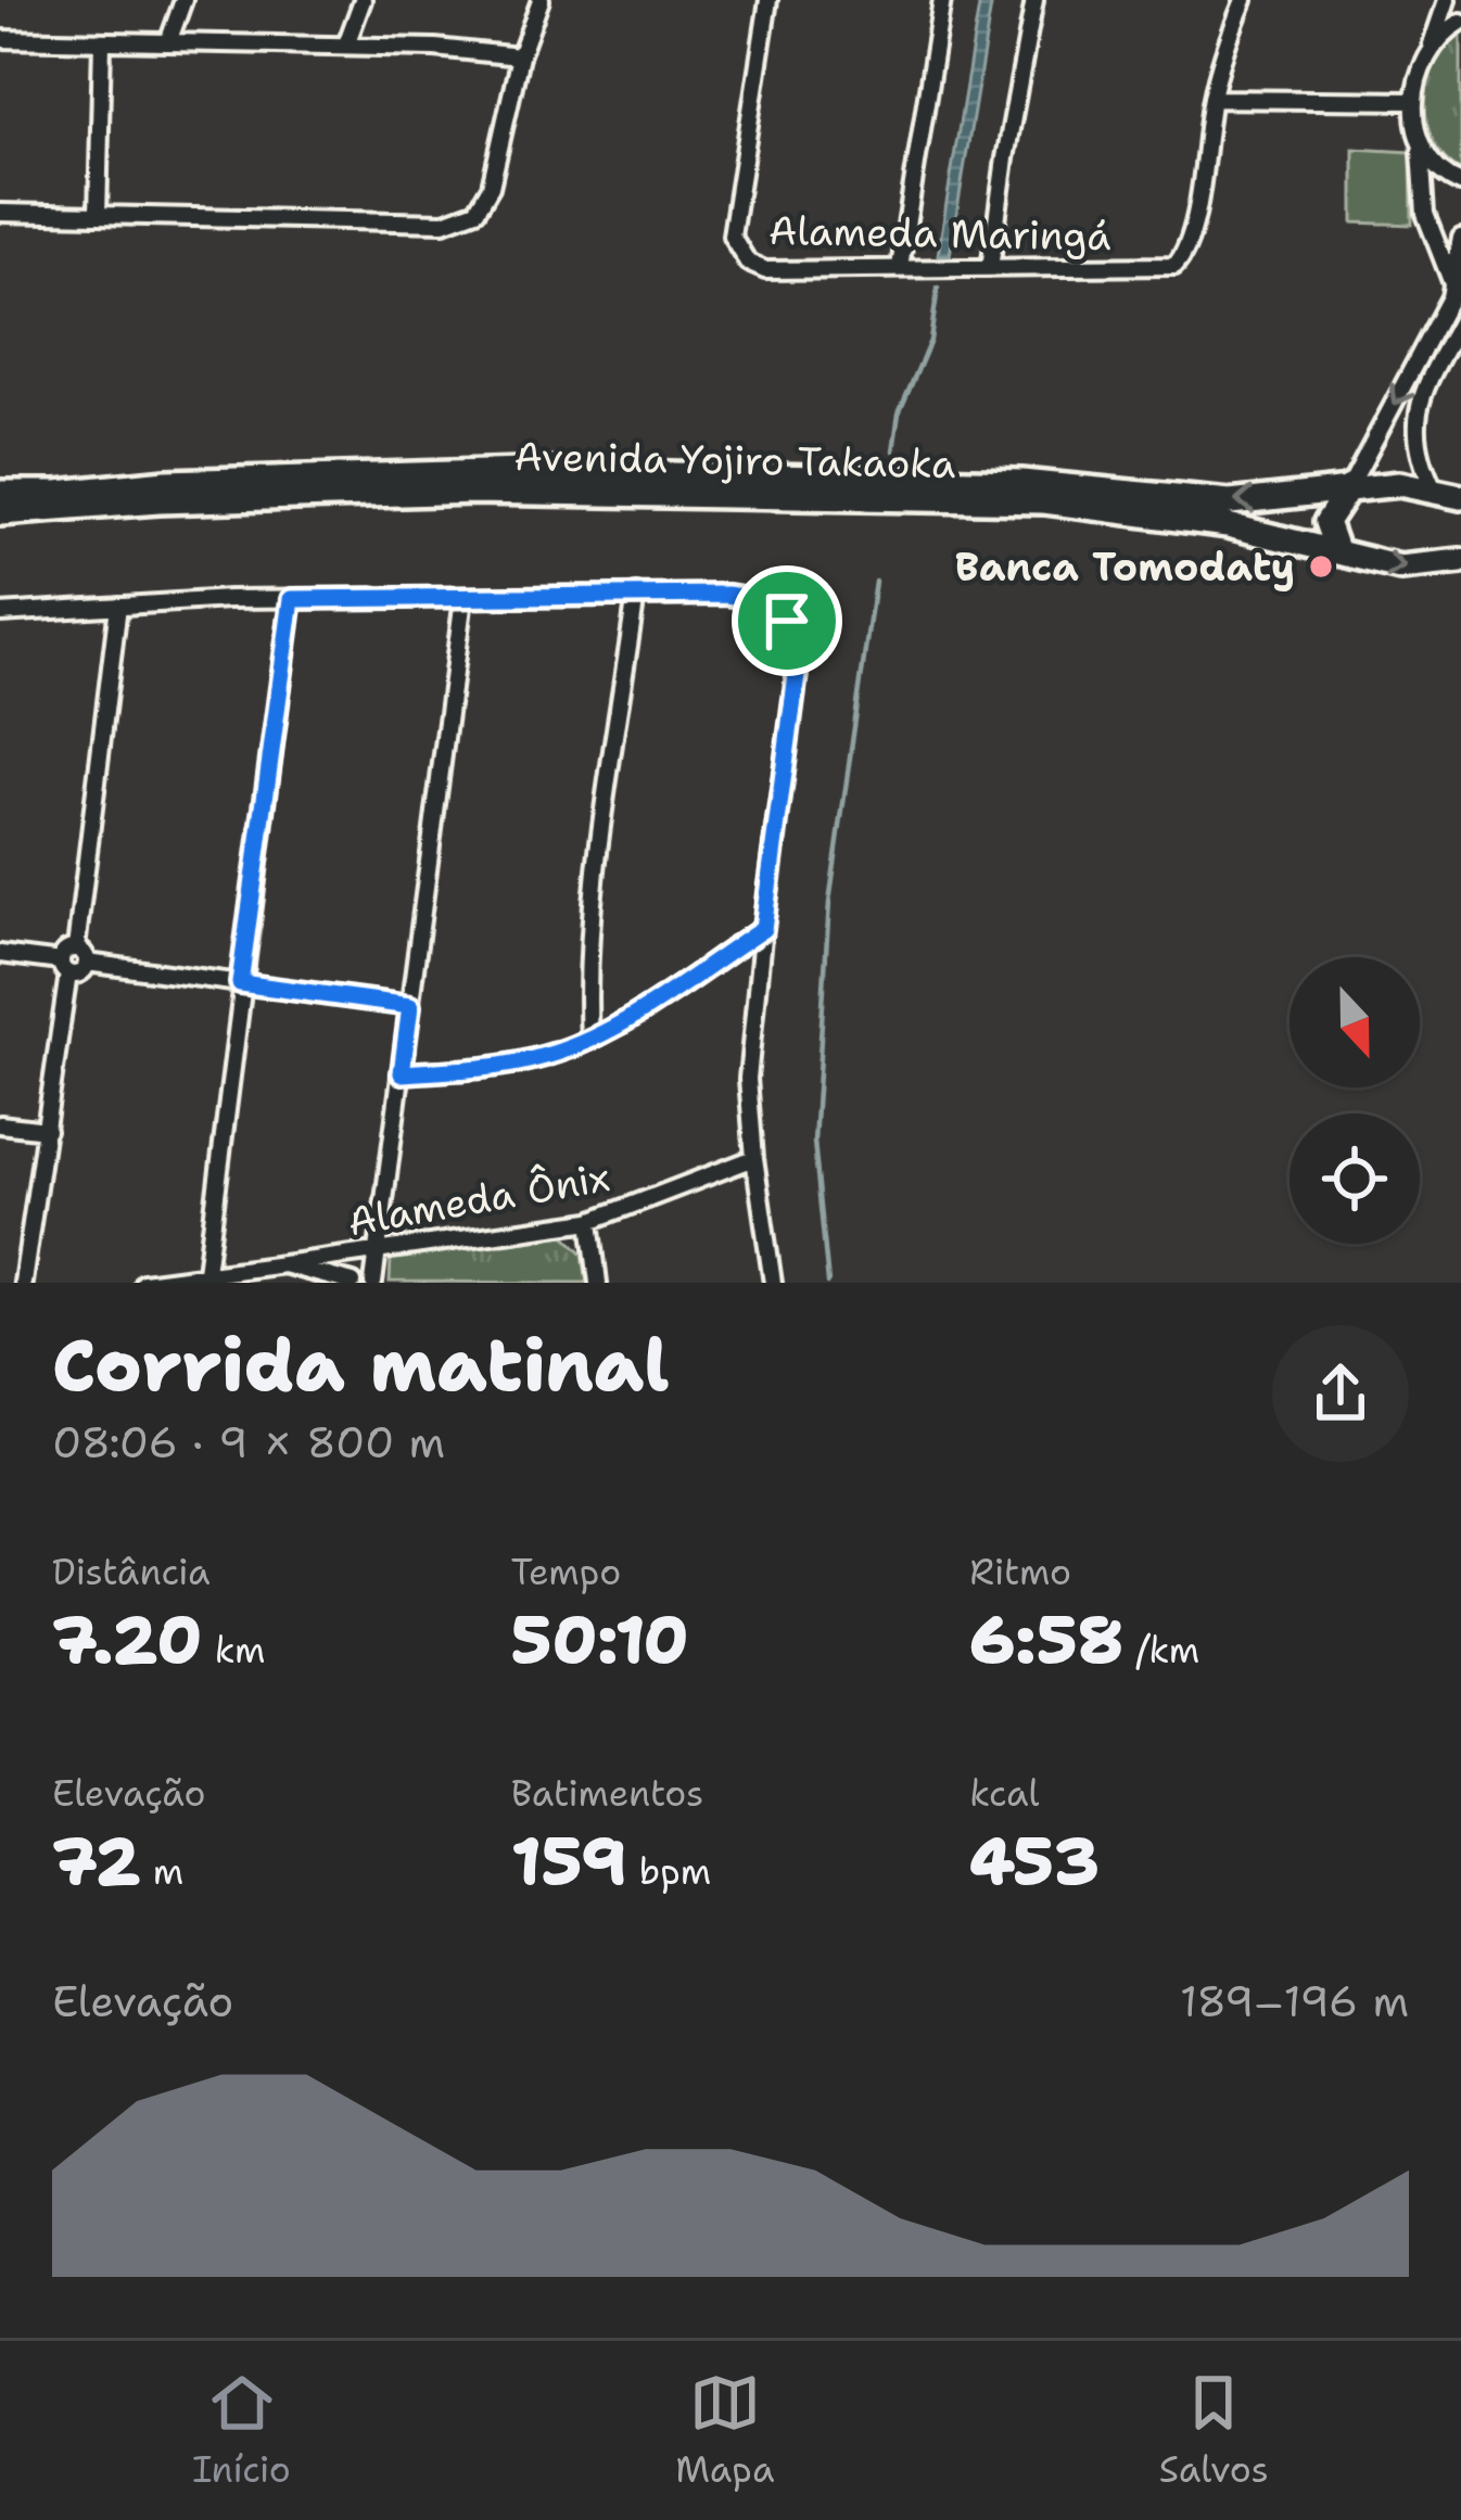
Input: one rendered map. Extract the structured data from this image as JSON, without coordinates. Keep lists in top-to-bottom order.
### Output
{
  "streets": {
    "main road": ["Avenida Yojiro Takaoka"],
    "street": ["Alameda Maringá", "Alameda Ônix"]
  },
  "places": ["Banca Tomodaty"],
  "north": "bottom",
  "page": {
    "heading": ["Corrida matinal", "08:06 · 9 × 800 m"],
    "stats": [
      ["Distância", "7.20 km"],
      ["Tempo", "50:10"],
      ["Ritmo", "6:58 /km"],
      ["Elevação", "72 m"],
      ["Batimentos", "159 bpm"],
      ["kcal", "453"]
    ],
    "chart": ["Elevação", "189–196 m"],
    "tabs": ["Início", "Mapa", "Salvos"]
  }
}
